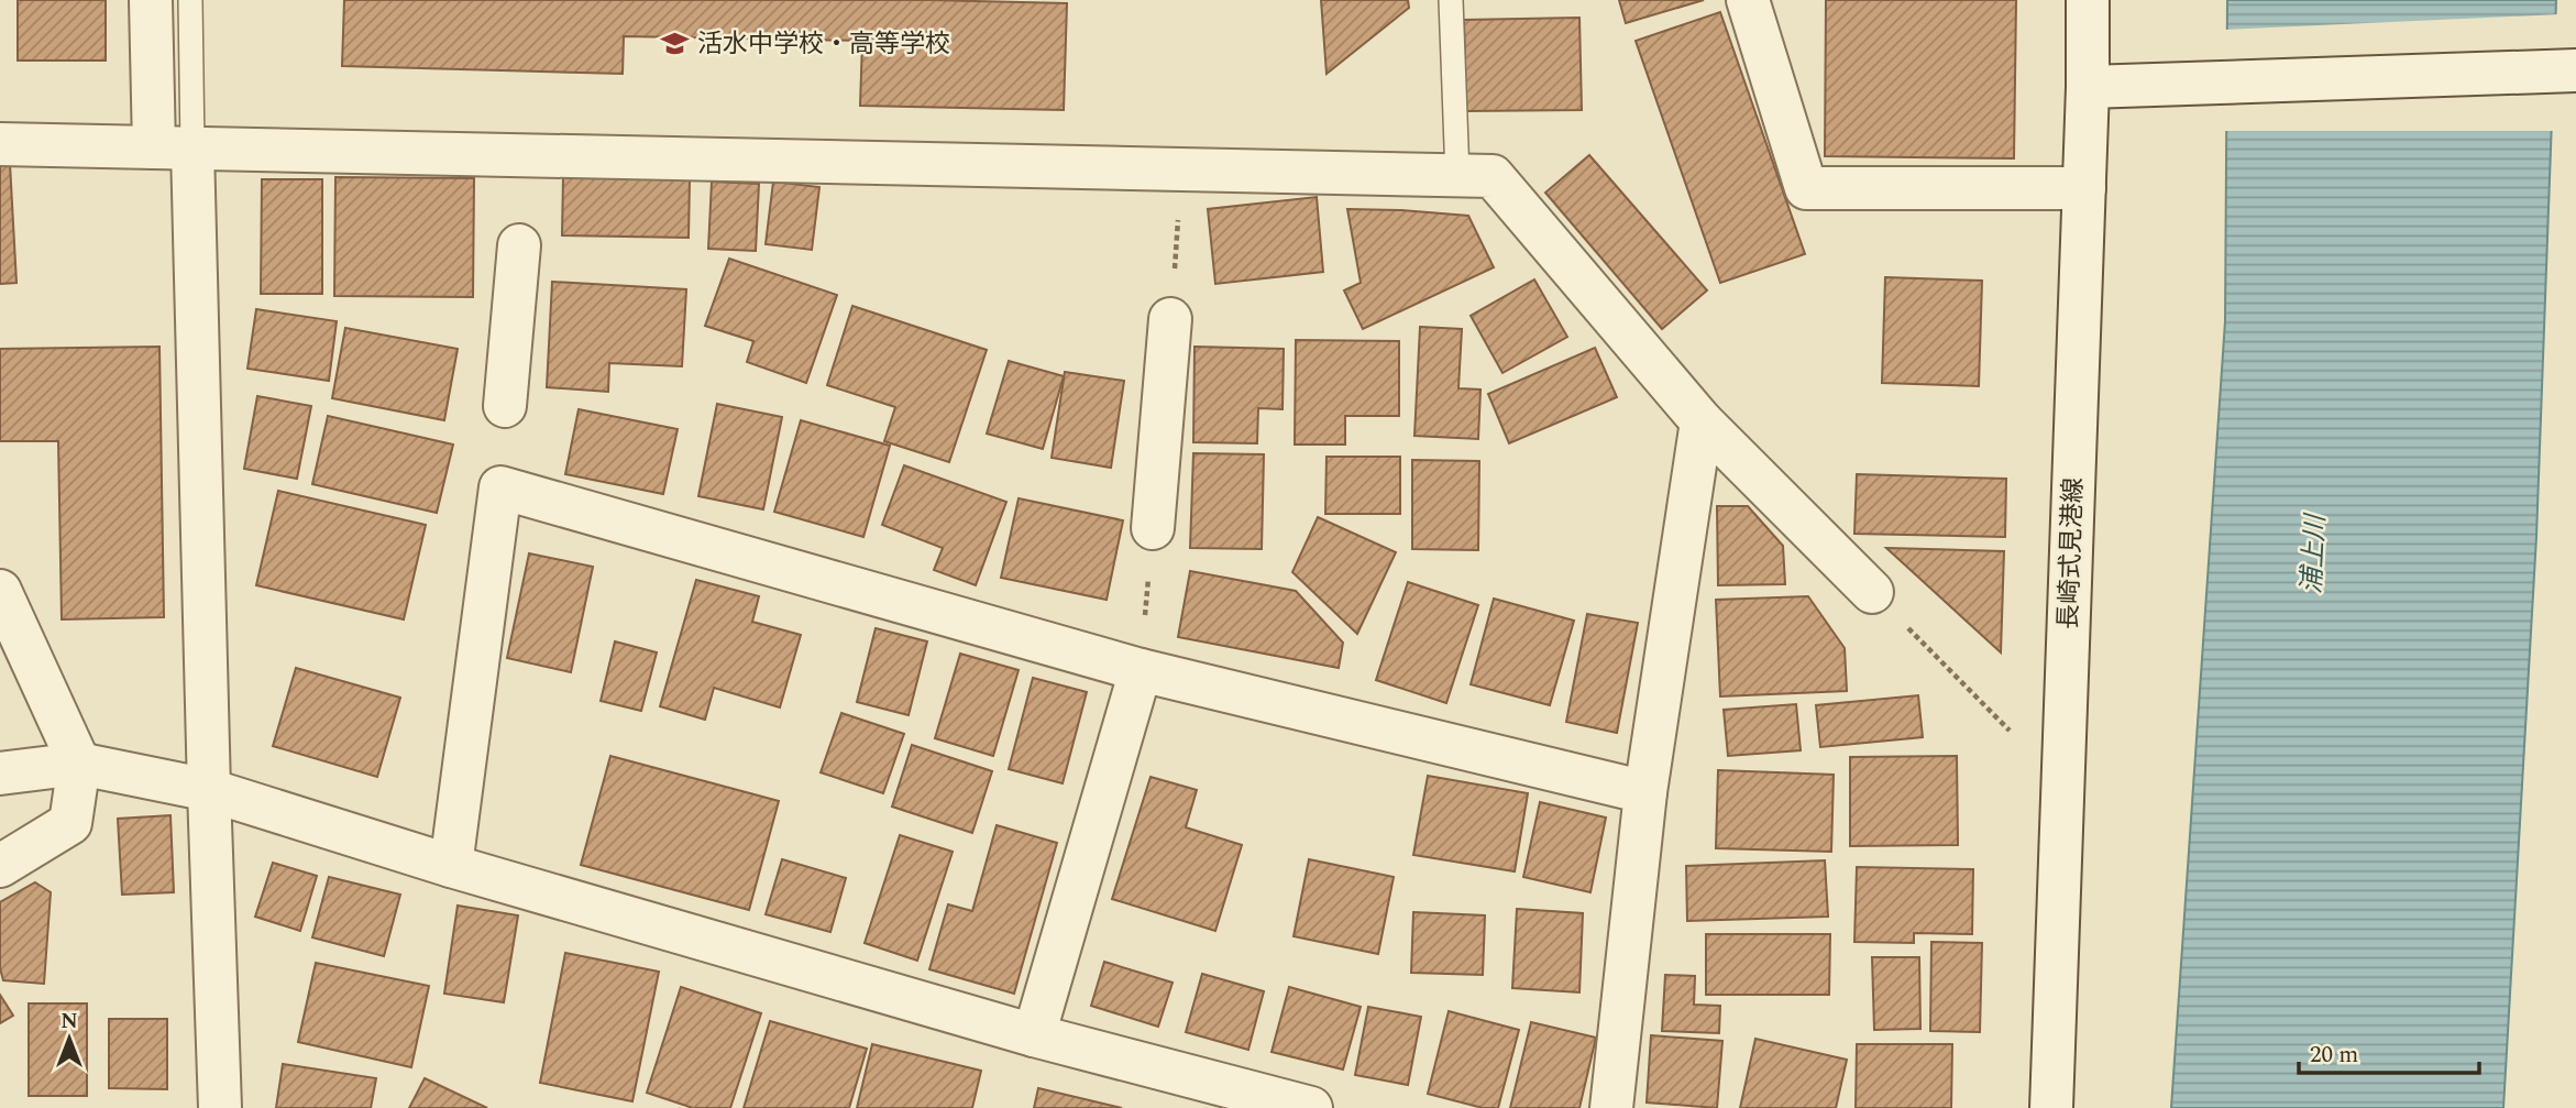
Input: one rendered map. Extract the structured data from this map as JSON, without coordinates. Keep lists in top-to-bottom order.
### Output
{
  "streets": {
    "street": ["長崎式見港線"]
  },
  "water": ["浦上川"],
  "places": {
    "school or university": ["活水中学校・高等学校"]
  },
  "scale_bar": "20 m",
  "north": "top"
}
